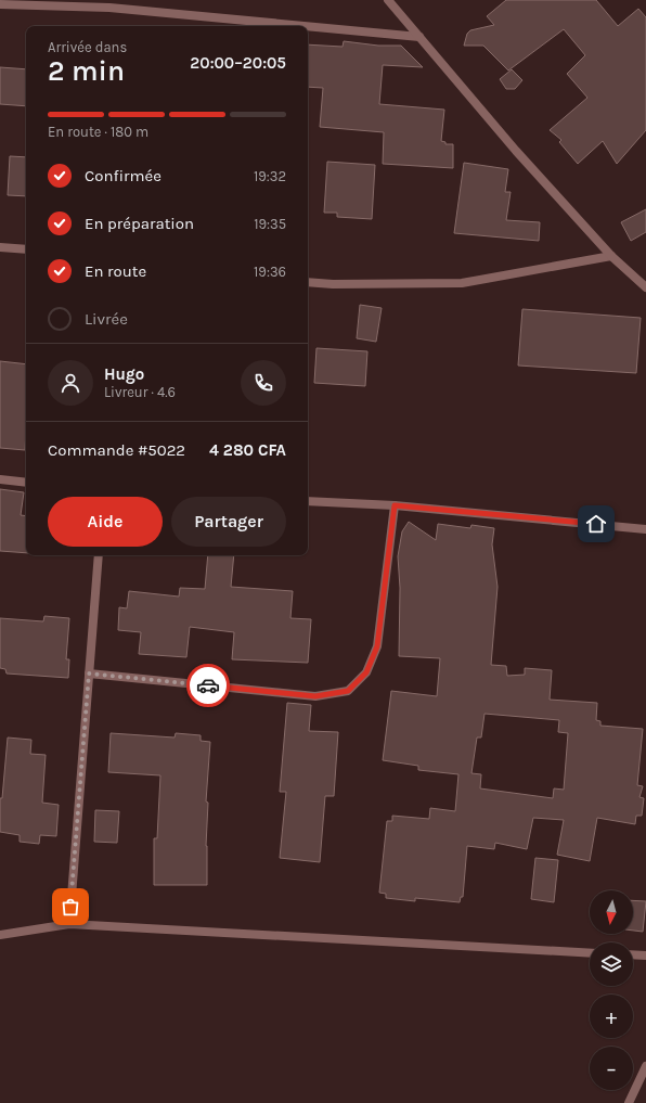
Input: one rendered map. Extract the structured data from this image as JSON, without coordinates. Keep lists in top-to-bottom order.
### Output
{
  "north": "bottom",
  "page": {
    "heading": ["2 min", "Arrivée dans", "20:00–20:05"],
    "panel": [
      "Hugo",
      "Livreur · 4.6",
      "Commande #5022",
      "4 280 CFA"
    ],
    "bar": "En route · 180 m",
    "list": [
      ["Confirmée", "19:32"],
      ["En préparation", "19:35"],
      ["En route", "19:36"],
      "Livrée"
    ],
    "buttons": ["Aide", "Partager"],
    "map_buttons": ["+", "−"]
  }
}
